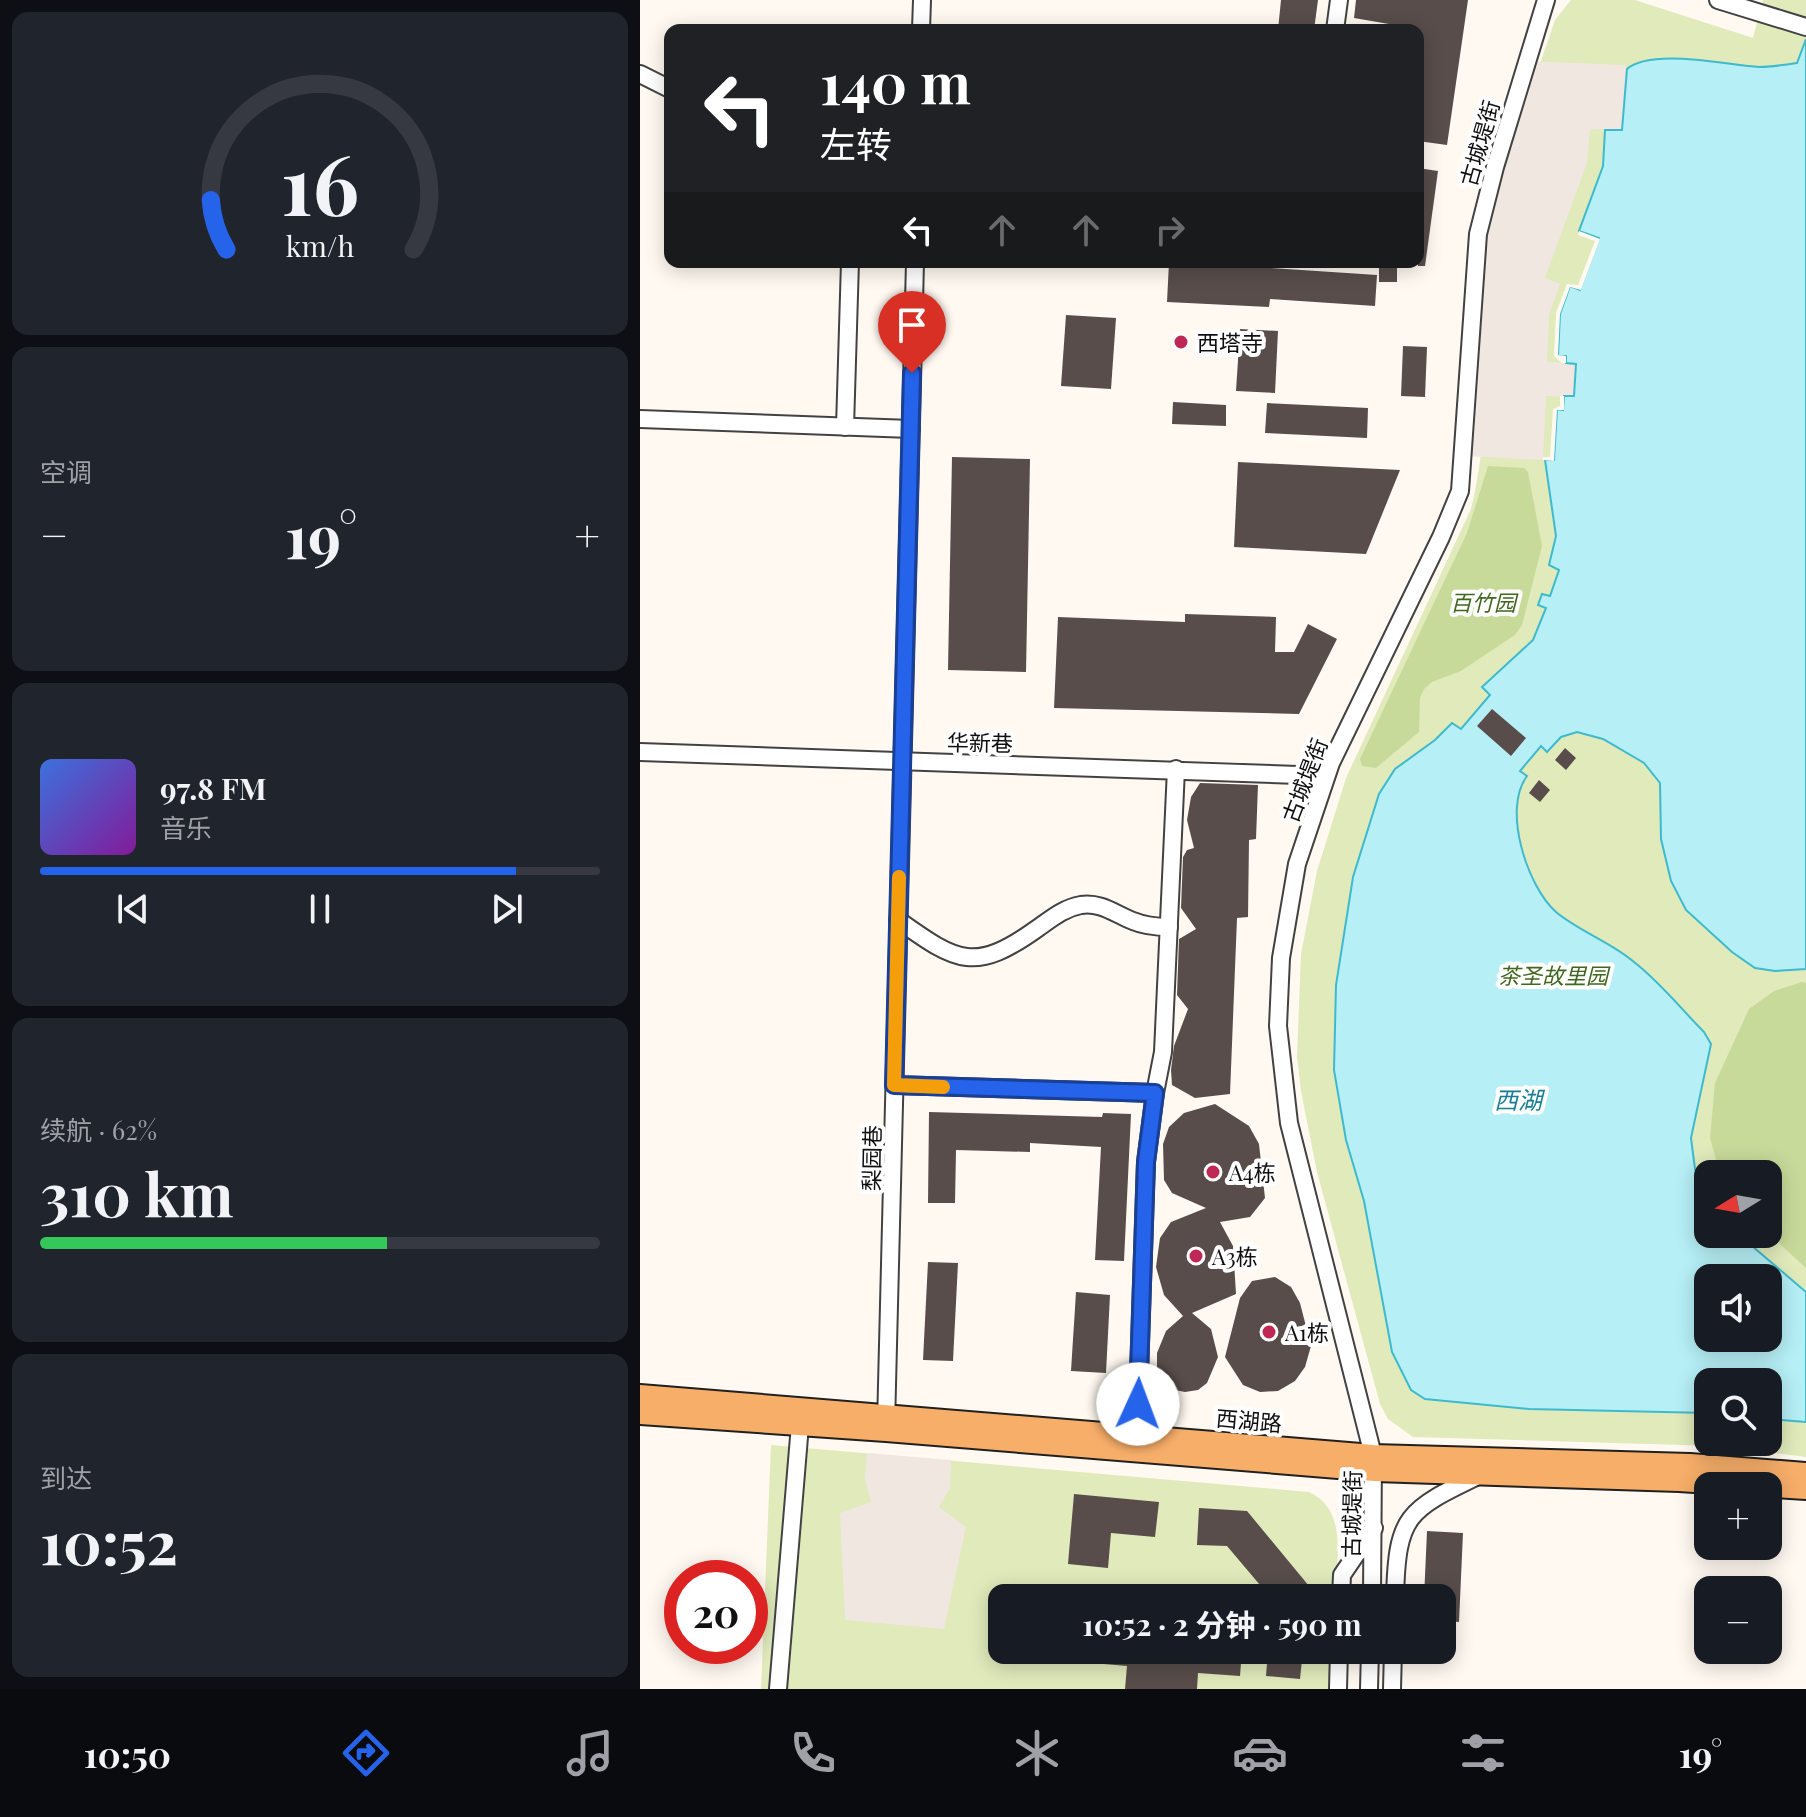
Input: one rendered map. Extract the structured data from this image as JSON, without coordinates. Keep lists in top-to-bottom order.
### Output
{
  "streets": {
    "main road": ["西湖路"],
    "street": ["古城堤街", "华新巷", "梨园巷"]
  },
  "crossings": [
    ["古城堤街", "华新巷"],
    ["古城堤街", "西湖路"],
    ["华新巷", "梨园巷"],
    ["梨园巷", "西湖路"]
  ],
  "water": ["西湖"],
  "parks": ["百竹园", "茶圣故里园"],
  "places": [
    "西塔寺",
    "A4栋",
    "A3栋",
    "A1栋"
  ],
  "north": "left",
  "page": {
    "turn": ["140 m", "左转"],
    "tile": [
      "空调",
      ["续航 · 62%", "310 km"],
      ["到达", "10:52"]
    ],
    "heat": ["−", "19°", "+"],
    "song": ["97.8 FM", "音乐"],
    "map_buttons": ["+", "−"],
    "limit": "20",
    "trip": "10:52 · 2 分钟 · 590 m",
    "tabs": ["10:50", "19°"],
    "gauge": ["16", "km/h"]
  }
}
